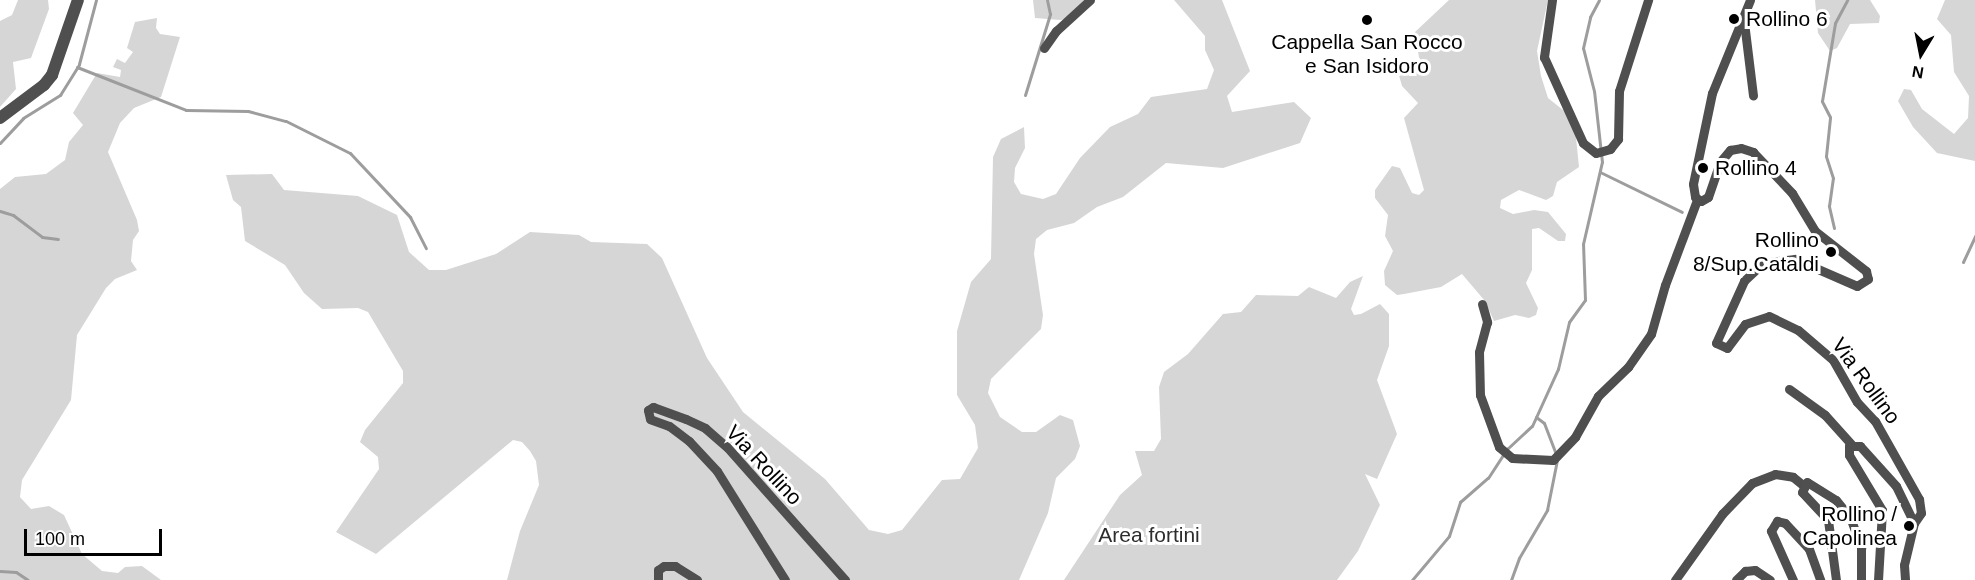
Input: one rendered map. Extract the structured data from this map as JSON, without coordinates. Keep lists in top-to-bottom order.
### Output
{
  "streets": {
    "street": ["Via Rollino"]
  },
  "parks": ["Area fortini"],
  "places": [
    "Rollino 6",
    "Cappella San Rocco e San Isidoro",
    "Rollino 4",
    "Rollino 8/Sup.Cataldi",
    "Rollino / Capolinea"
  ],
  "scale_bar": "100 m",
  "north": "bottom"
}
